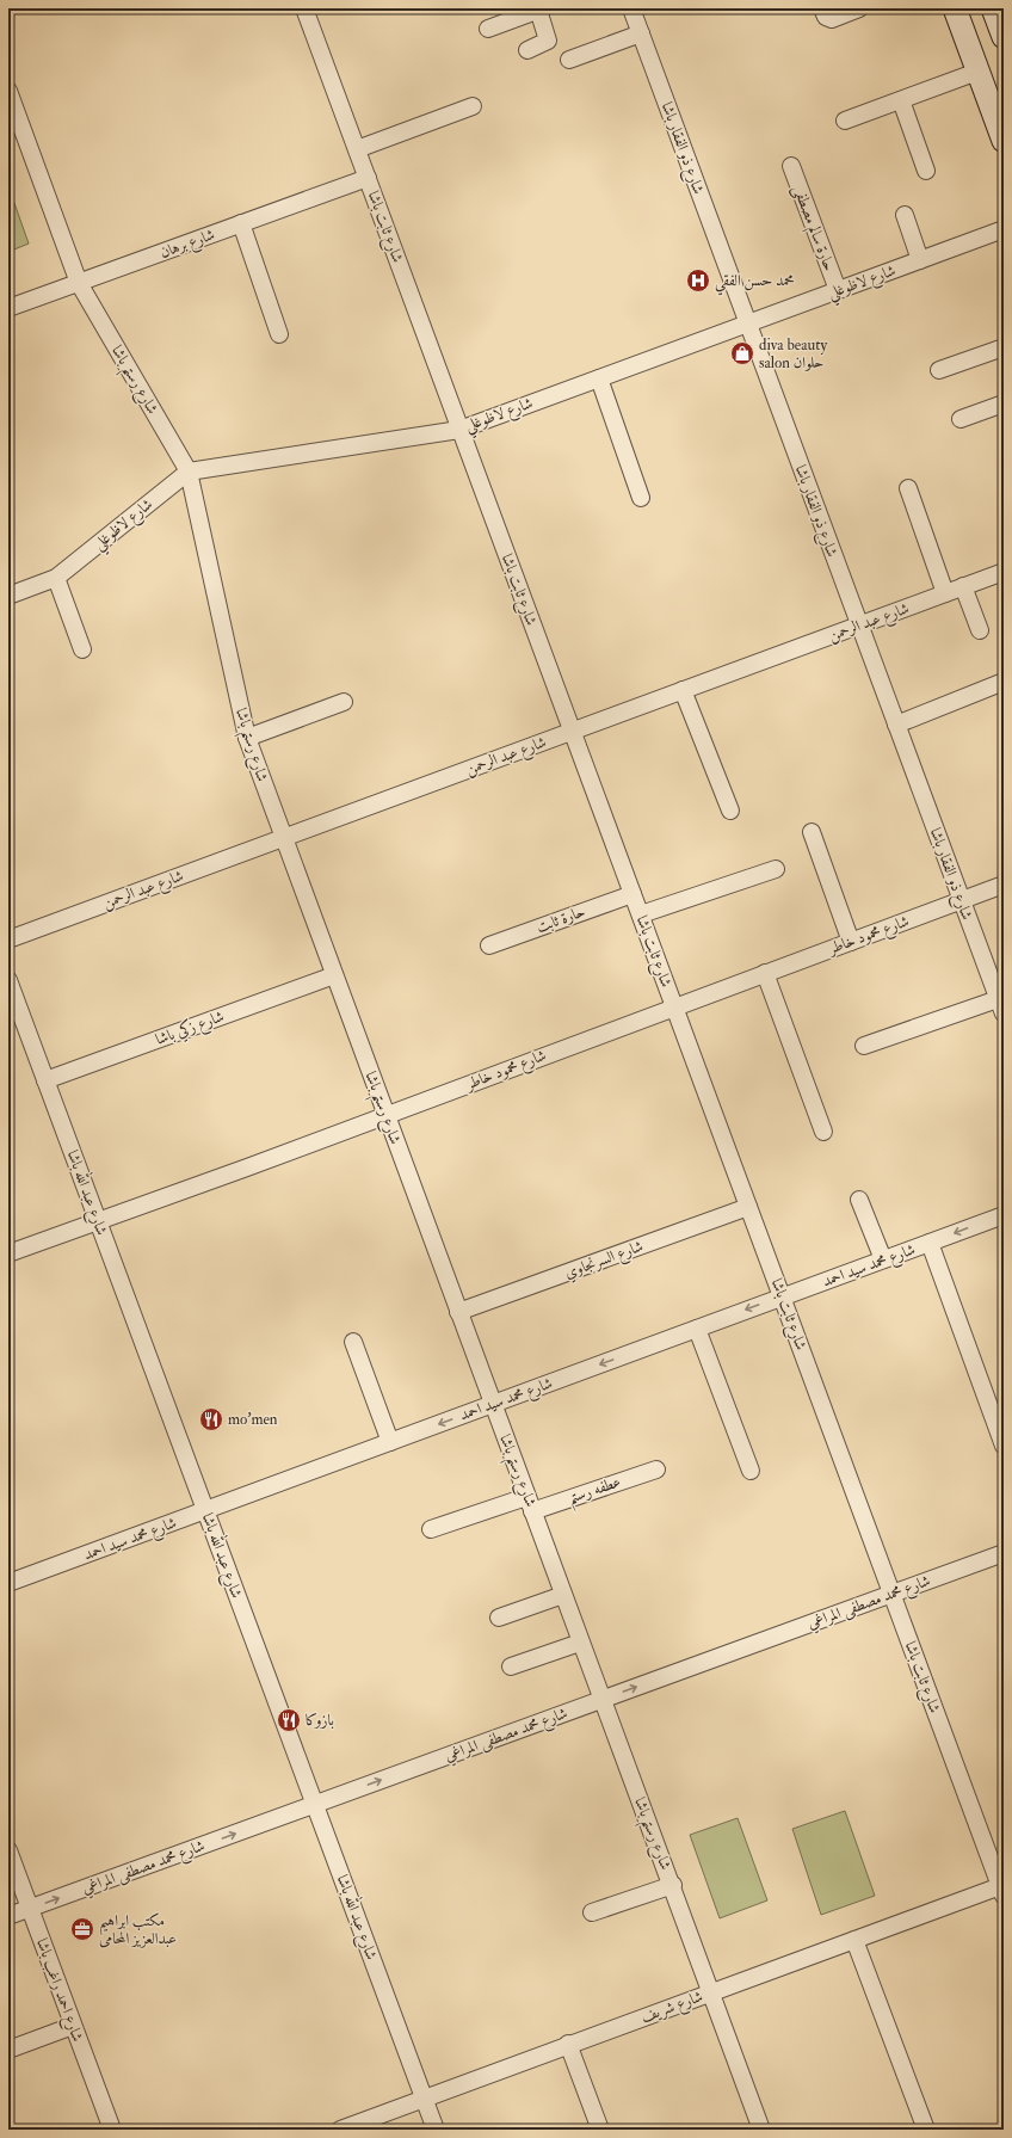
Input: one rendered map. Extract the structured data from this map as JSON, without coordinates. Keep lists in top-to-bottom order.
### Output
{
  "streets": {
    "street": [
      "شارع ذو الفقار باشا",
      "شارع ثابت باشا",
      "حارة سالم مصطفى",
      "شارع برهان",
      "شارع لاظوغلي",
      "شارع رستم باشا",
      "شارع عبد الرحمن",
      "حارة ثابت",
      "شارع محمود خاطر",
      "شارع زكي باشا",
      "شارع عبد الله باشا",
      "شارع السرنجاوي",
      "شارع محمد سيد احمد",
      "عطفه رستم",
      "شارع محمد مصطفى المراغي",
      "شارع احمد راغب باشا",
      "شارع شريف"
    ]
  },
  "crossings": [
    ["شارع ذو الفقار باشا", "شارع لاظوغلي"],
    ["شارع ذو الفقار باشا", "شارع عبد الرحمن"],
    ["شارع ذو الفقار باشا", "شارع محمود خاطر"],
    ["شارع ثابت باشا", "شارع برهان"],
    ["شارع ثابت باشا", "شارع لاظوغلي"],
    ["شارع ثابت باشا", "شارع عبد الرحمن"],
    ["شارع ثابت باشا", "حارة ثابت"],
    ["شارع ثابت باشا", "شارع محمود خاطر"],
    ["شارع ثابت باشا", "شارع السرنجاوي"],
    ["شارع ثابت باشا", "شارع محمد سيد احمد"],
    ["شارع ثابت باشا", "شارع محمد مصطفى المراغي"],
    ["شارع ثابت باشا", "شارع شريف"],
    ["حارة سالم مصطفى", "شارع لاظوغلي"],
    ["شارع برهان", "شارع رستم باشا"],
    ["شارع لاظوغلي", "شارع رستم باشا"],
    ["شارع رستم باشا", "شارع عبد الرحمن"],
    ["شارع رستم باشا", "شارع محمود خاطر"],
    ["شارع رستم باشا", "شارع زكي باشا"],
    ["شارع رستم باشا", "شارع السرنجاوي"],
    ["شارع رستم باشا", "شارع محمد سيد احمد"],
    ["شارع رستم باشا", "عطفه رستم"],
    ["شارع رستم باشا", "شارع محمد مصطفى المراغي"],
    ["شارع رستم باشا", "شارع شريف"],
    ["شارع محمود خاطر", "شارع عبد الله باشا"],
    ["شارع زكي باشا", "شارع عبد الله باشا"],
    ["شارع عبد الله باشا", "شارع محمد سيد احمد"],
    ["شارع عبد الله باشا", "شارع محمد مصطفى المراغي"],
    ["شارع عبد الله باشا", "شارع شريف"],
    ["شارع محمد مصطفى المراغي", "شارع احمد راغب باشا"]
  ],
  "one_way": ["شارع محمد سيد احمد", "شارع محمد مصطفى المراغي"],
  "places": {
    "hospital": ["محمد حسن الفقي"],
    "shop": ["diva beauty salon حلوان"],
    "restaurant": ["mo'men", "بازوكا"],
    "office": ["مكتب ابراهيم عبدالعزيز المحامى"]
  }
}
